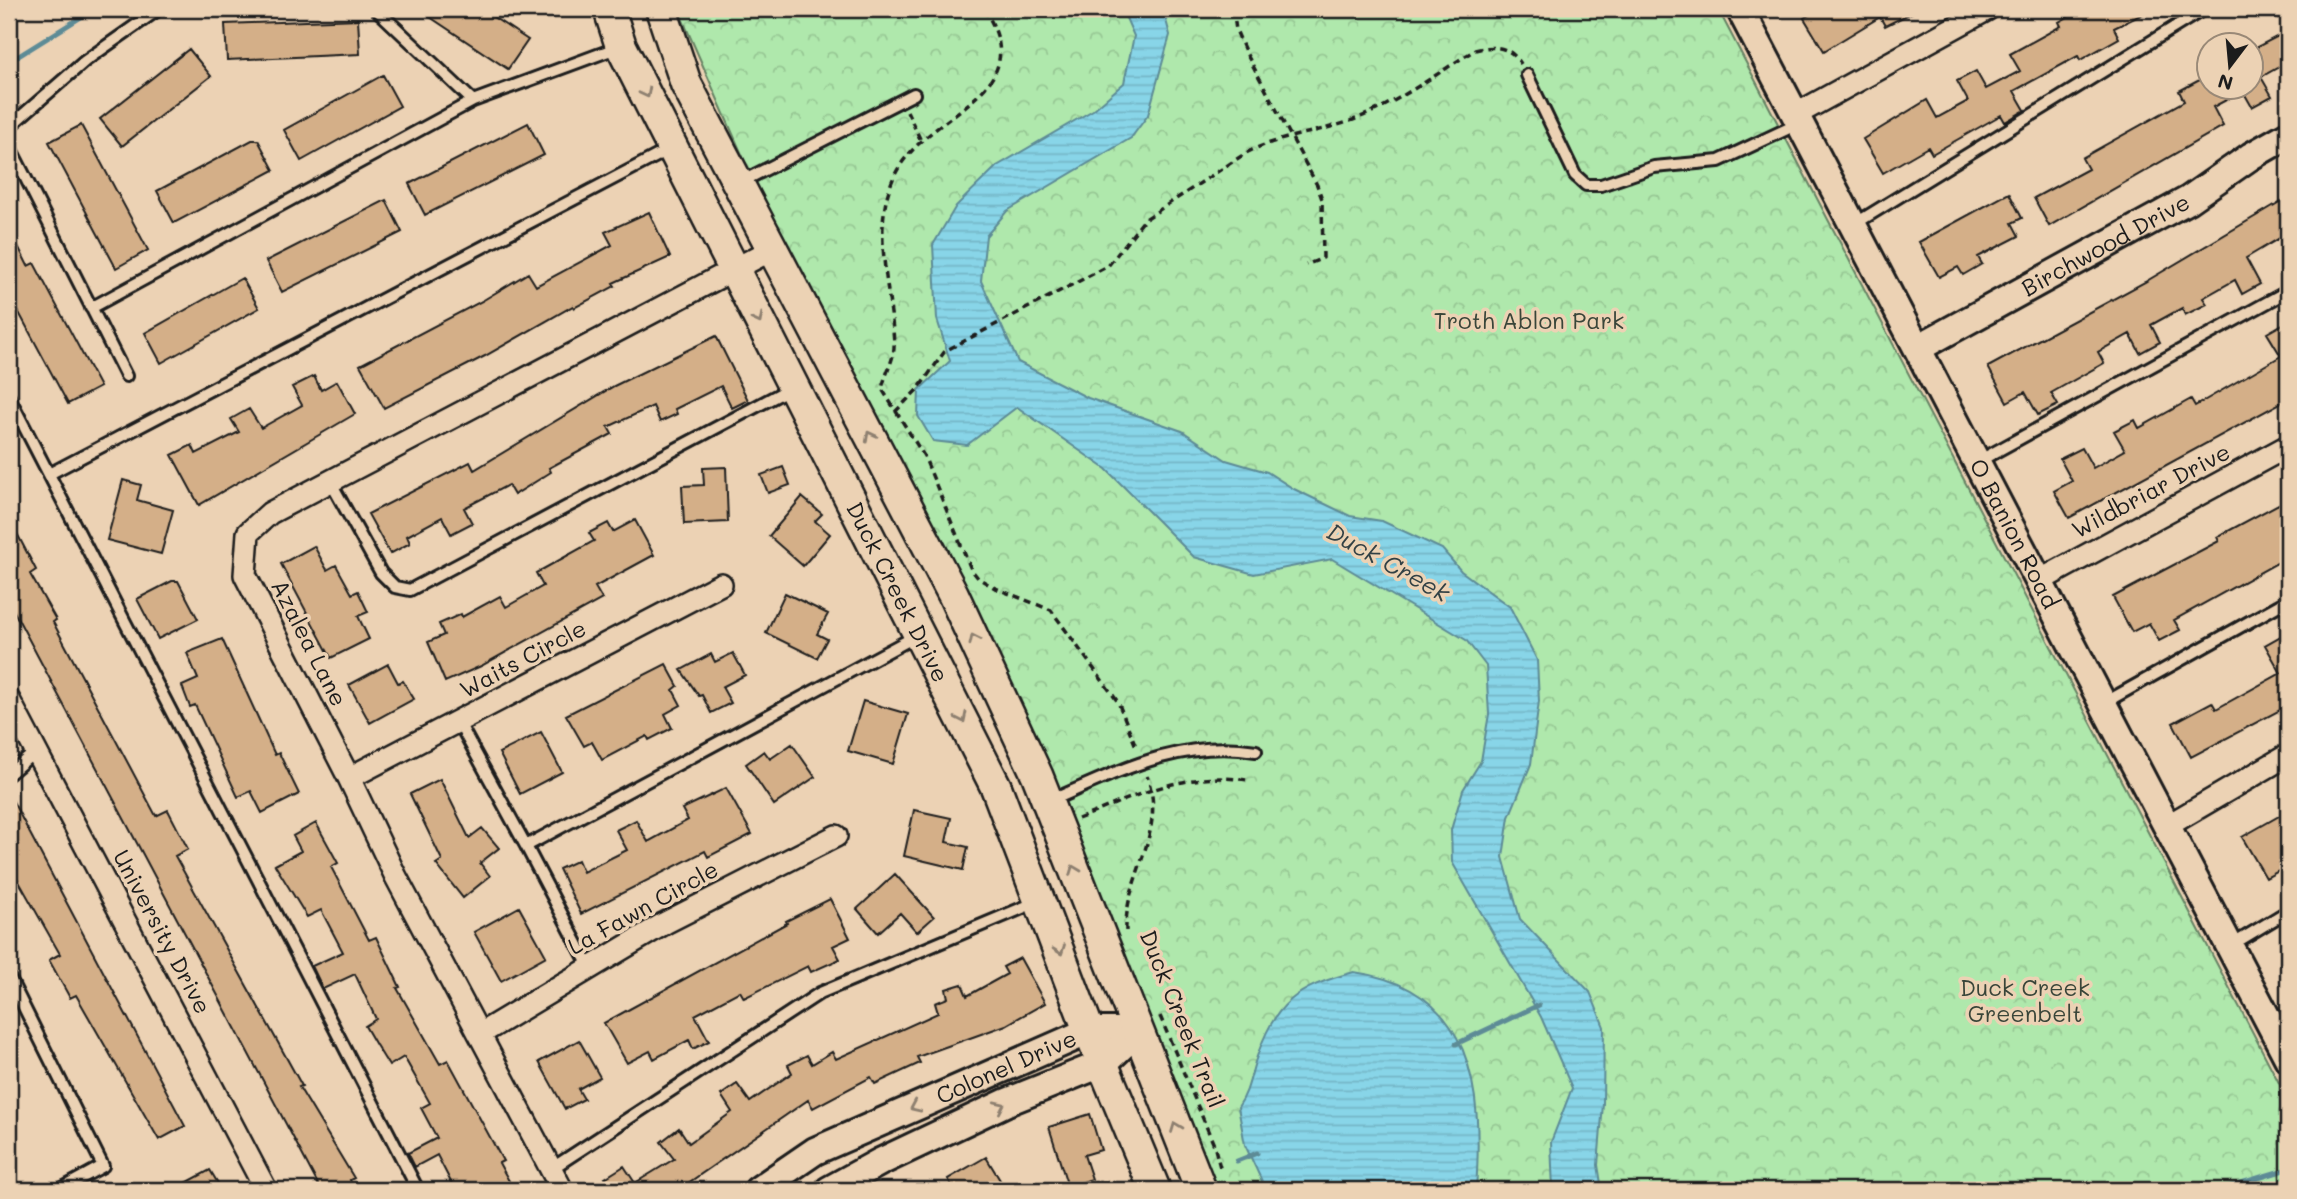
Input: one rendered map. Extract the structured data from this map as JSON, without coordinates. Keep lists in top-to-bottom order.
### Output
{
  "streets": {
    "main road": ["Duck Creek Drive"],
    "street": [
      "Birchwood Drive",
      "Wildbriar Drive",
      "O Banion Road",
      "Azalea Lane",
      "Waits Circle",
      "La Fawn Circle",
      "University Drive",
      "Colonel Drive"
    ],
    "path": ["Duck Creek Trail"]
  },
  "crossings": [
    ["Birchwood Drive", "O Banion Road"],
    ["Wildbriar Drive", "O Banion Road"],
    ["Duck Creek Drive", "Azalea Lane"],
    ["Duck Creek Drive", "Duck Creek Trail"],
    ["Duck Creek Drive", "Colonel Drive"],
    ["Azalea Lane", "Waits Circle"],
    ["Azalea Lane", "La Fawn Circle"]
  ],
  "water": ["Duck Creek"],
  "parks": ["Troth Ablon Park", "Duck Creek Greenbelt"],
  "north": "bottom"
}
